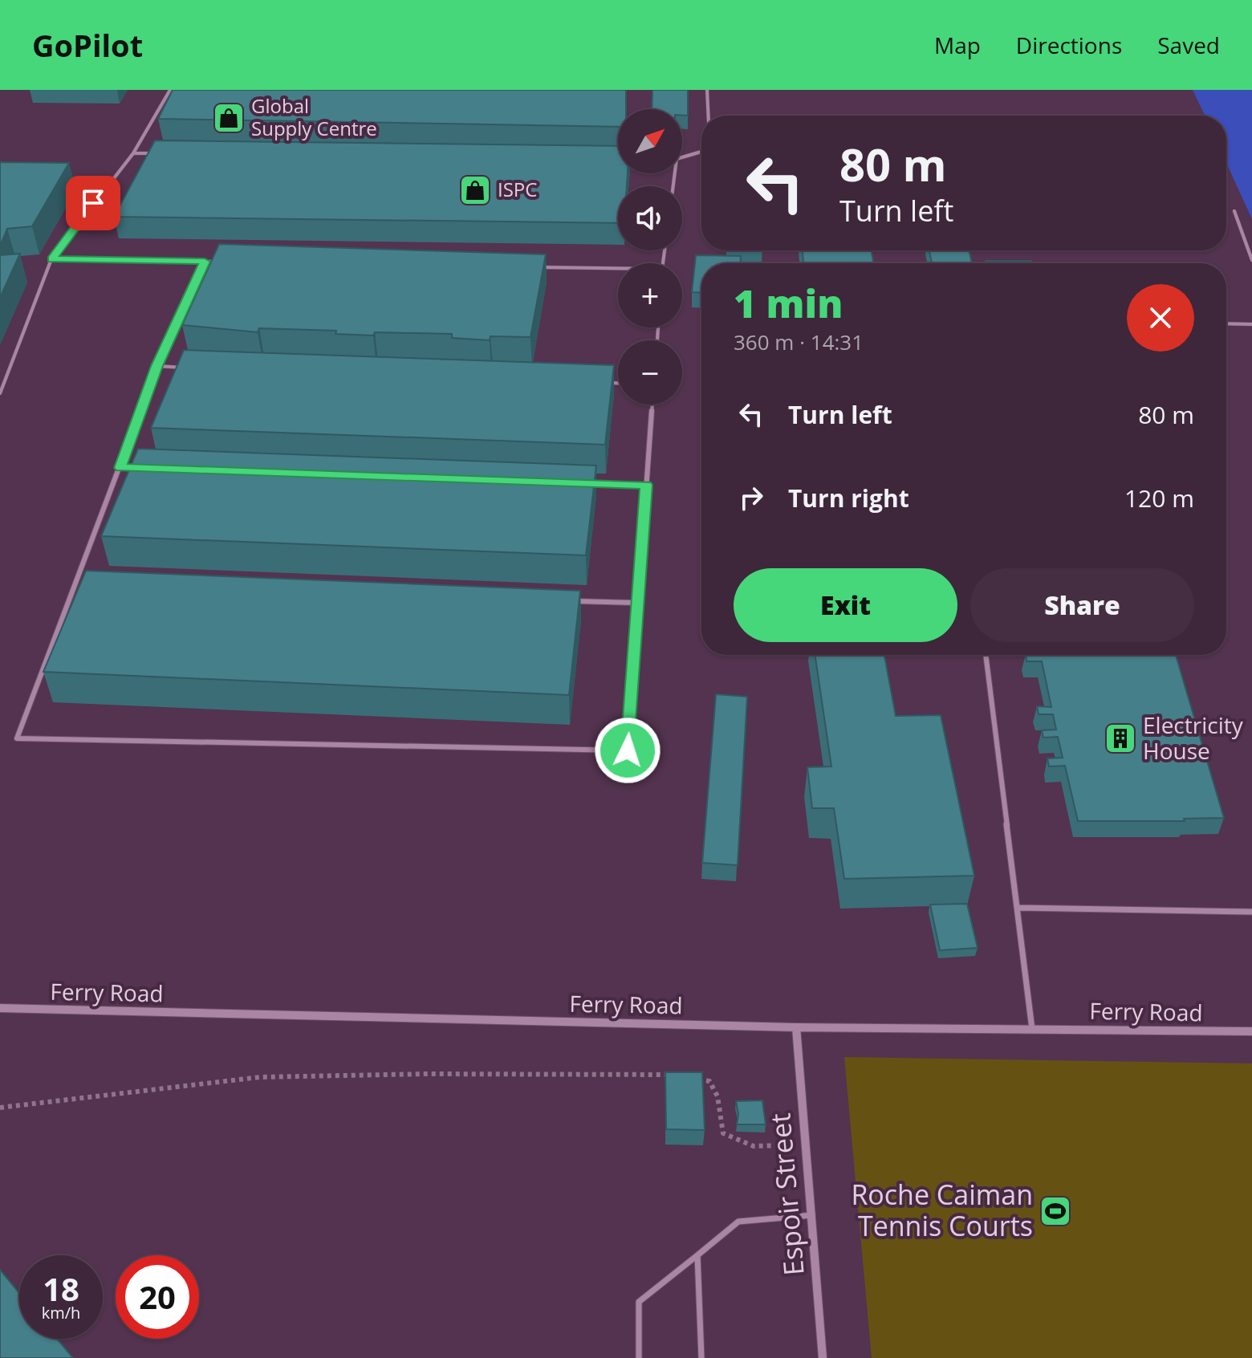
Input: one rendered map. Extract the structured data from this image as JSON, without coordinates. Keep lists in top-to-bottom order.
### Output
{
  "streets": {
    "street": ["Ferry Road", "Espoir Street"]
  },
  "crossings": [
    ["Ferry Road", "Espoir Street"]
  ],
  "places": {
    "shop": ["Global Supply Centre", "ISPC"],
    "building": ["Electricity House"],
    "sports": ["Roche Caiman Tennis Courts"]
  },
  "north": "top right",
  "page": {
    "header": "GoPilot",
    "nav": ["Map", "Directions", "Saved"],
    "map_buttons": ["+", "−"],
    "turn": ["80 m", "Turn left"],
    "heading": ["1 min", "360 m · 14:31"],
    "list": [
      {
        "name": "Turn left",
        "value": "80 m"
      },
      {
        "name": "Turn right",
        "value": "120 m"
      }
    ],
    "buttons": ["Exit", "Share"],
    "speed": "18 km/h",
    "limit": "20"
  }
}
